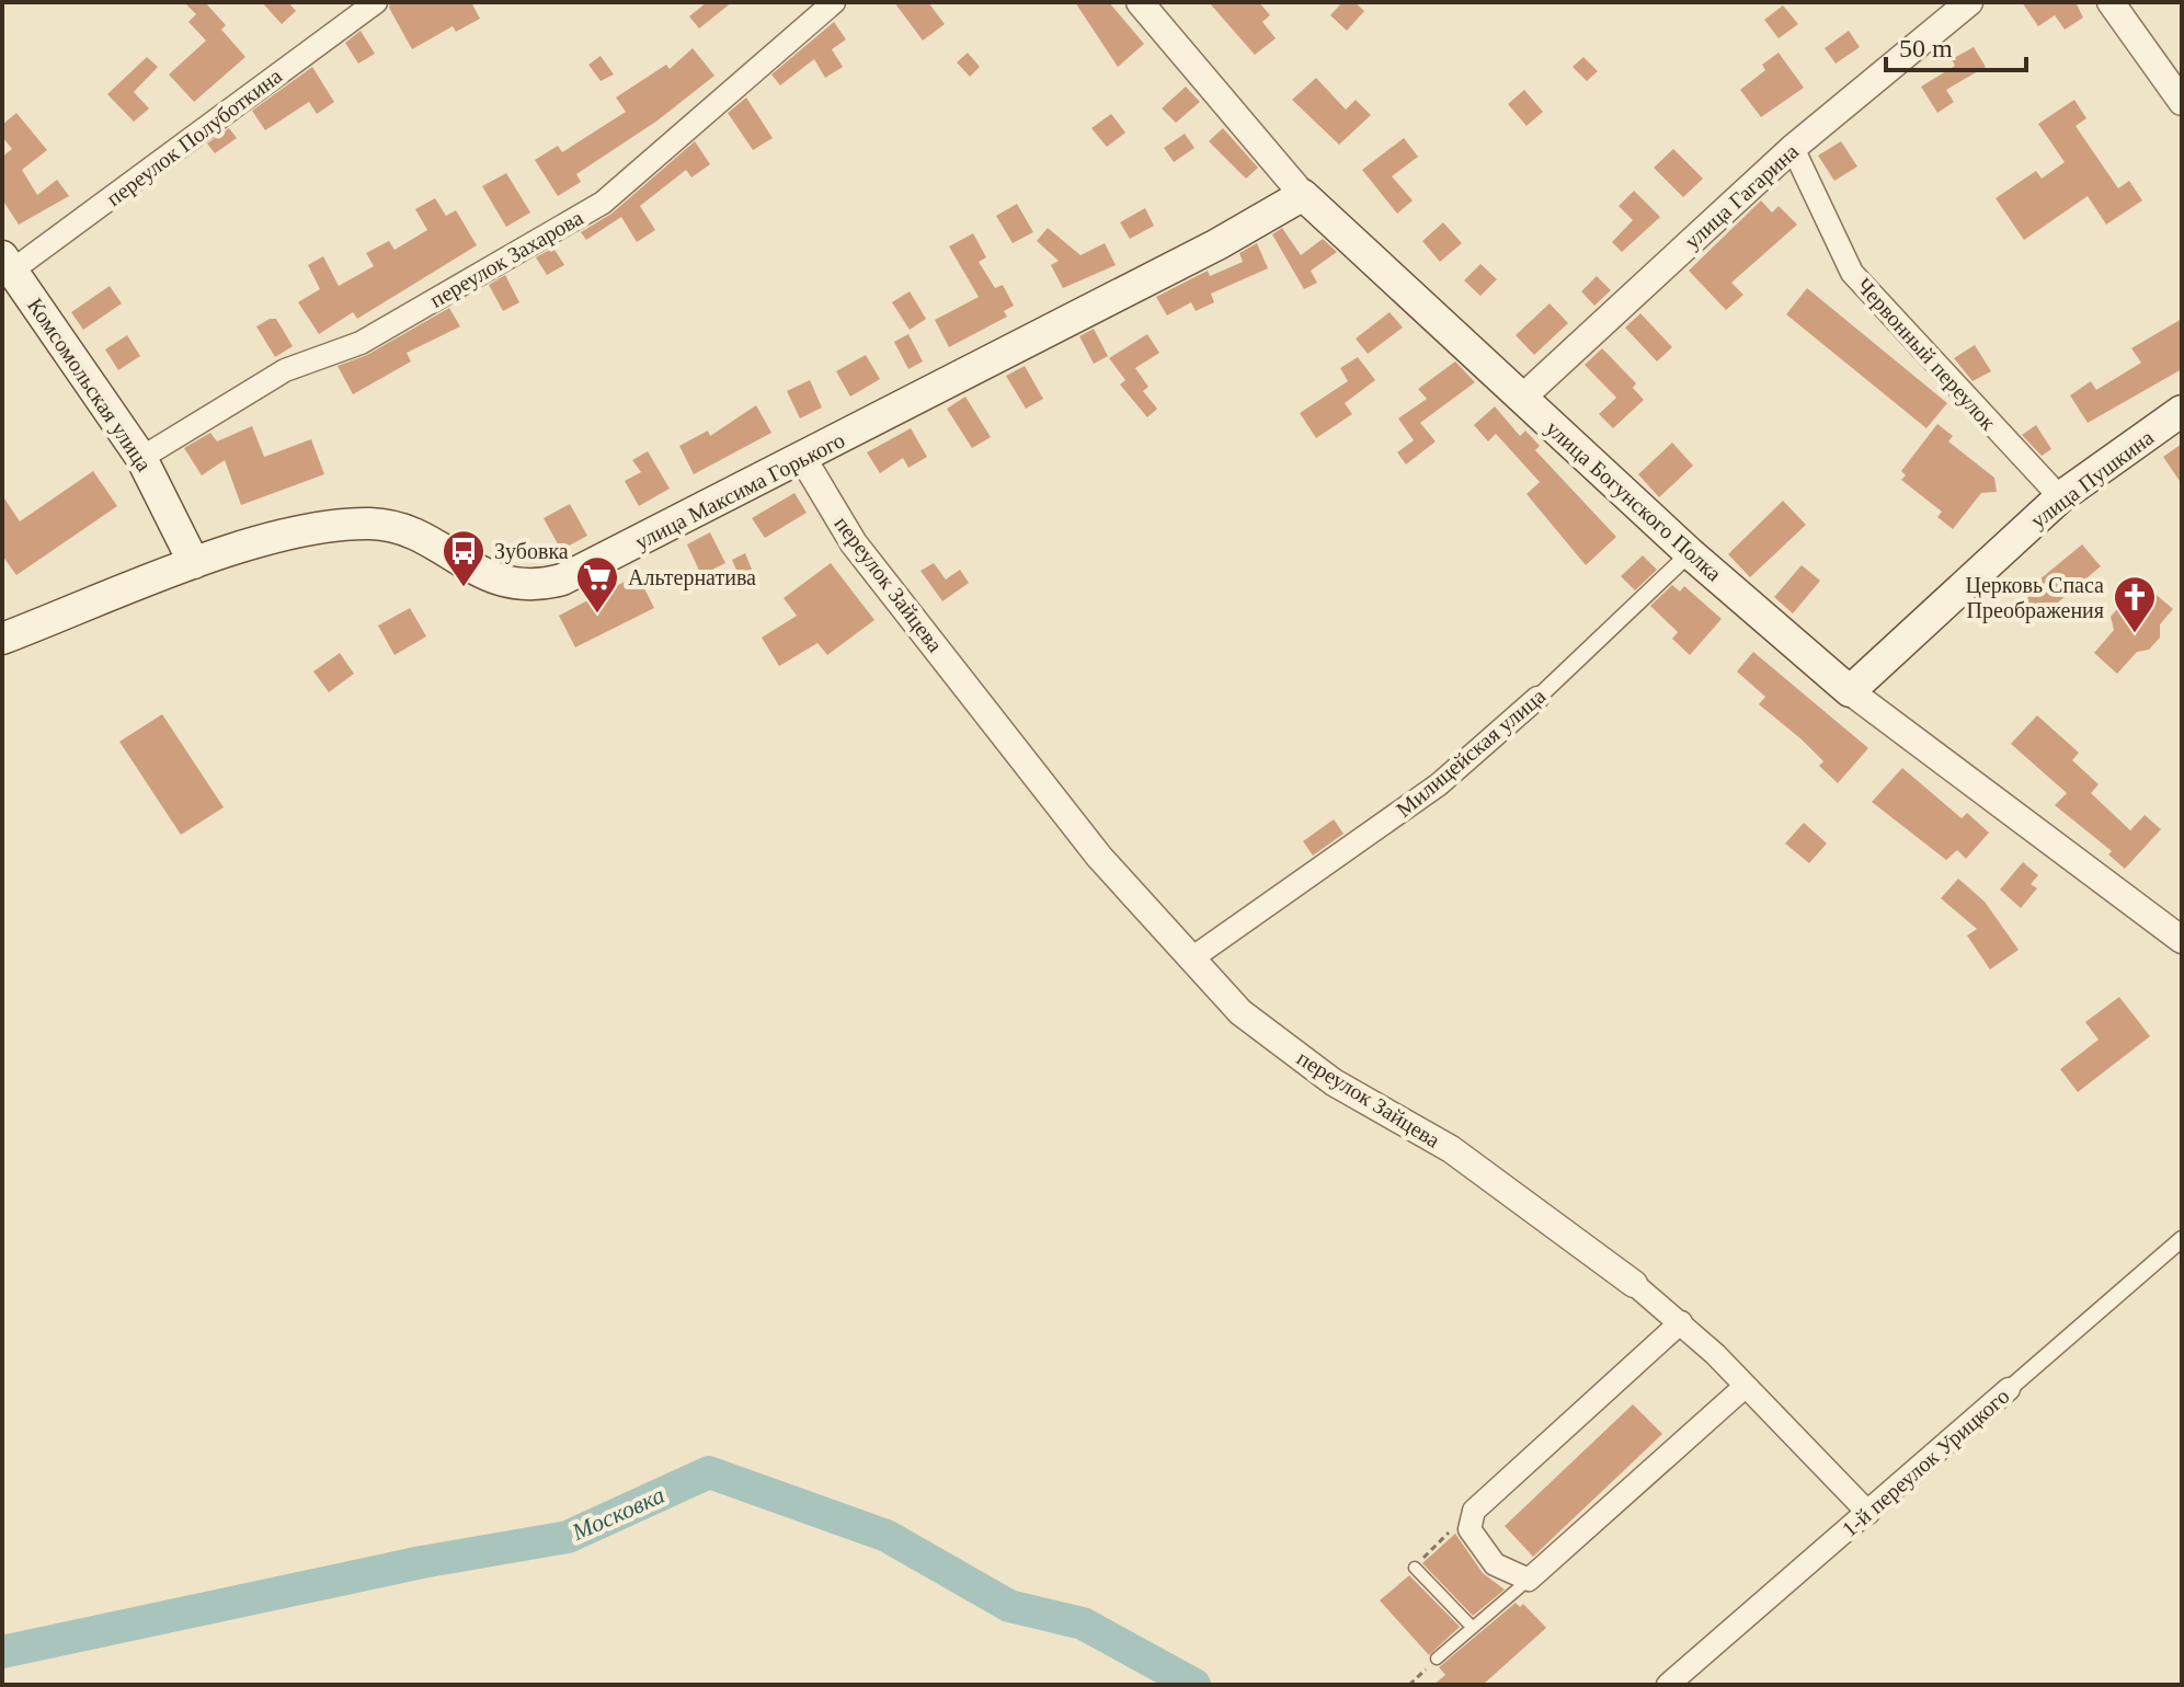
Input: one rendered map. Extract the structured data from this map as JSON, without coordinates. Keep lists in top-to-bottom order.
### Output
{
  "streets": {
    "main road": [
      "Комсомольская улица",
      "улица Пушкина",
      "улица Максима Горького",
      "улица Богунского Полка"
    ],
    "street": [
      "переулок Полуботкина",
      "улица Гагарина",
      "переулок Захарова",
      "Червонный переулок",
      "переулок Зайцева",
      "Милицейская улица",
      "1-й переулок Урицкого"
    ]
  },
  "crossings": [
    ["переулок Полуботкина", "Комсомольская улица"],
    ["улица Гагарина", "Червонный переулок"],
    ["улица Гагарина", "улица Богунского Полка"],
    ["переулок Захарова", "Комсомольская улица"],
    ["Червонный переулок", "улица Пушкина"],
    ["Комсомольская улица", "улица Максима Горького"],
    ["улица Пушкина", "улица Богунского Полка"],
    ["улица Максима Горького", "улица Богунского Полка"],
    ["улица Максима Горького", "переулок Зайцева"],
    ["улица Богунского Полка", "Милицейская улица"],
    ["переулок Зайцева", "Милицейская улица"],
    ["переулок Зайцева", "1-й переулок Урицкого"]
  ],
  "water": ["Московка"],
  "places": {
    "bus stop": ["Зубовка"],
    "supermarket": ["Альтернатива"],
    "church": ["Церковь Спаса Преображения"]
  },
  "scale_bar": "50 m"
}
